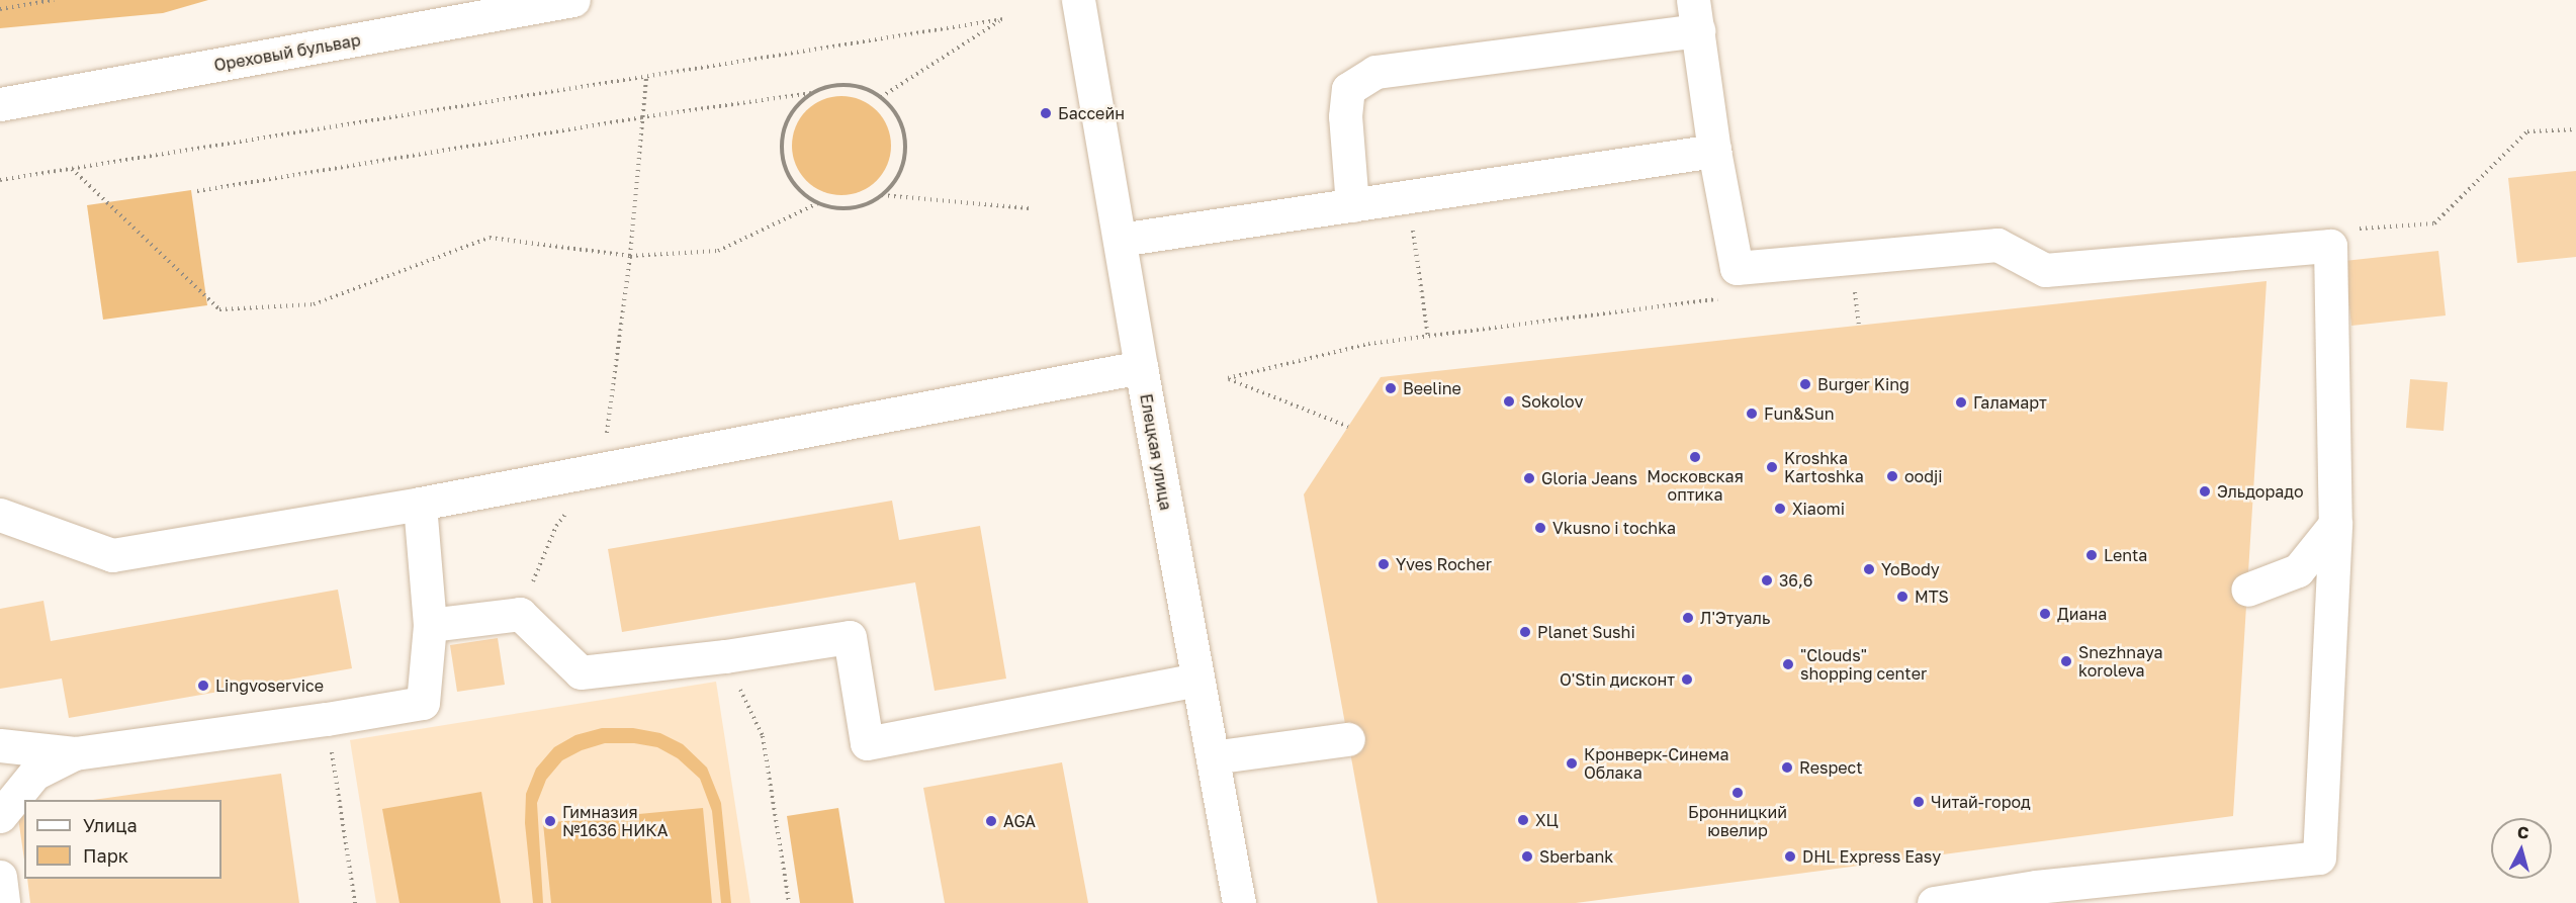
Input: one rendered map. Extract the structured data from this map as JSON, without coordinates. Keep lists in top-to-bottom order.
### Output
{
  "streets": {
    "street": ["Ореховый бульвар", "Елецкая улица"]
  },
  "places": [
    "Бассейн",
    "Burger King",
    "Beeline",
    "Sokolov",
    "Галамарт",
    "Fun&Sun",
    "Московская оптика",
    "Kroshka Kartoshka",
    "oodji",
    "Gloria Jeans",
    "Эльдорадо",
    "Xiaomi",
    "Vkusno i tochka",
    "Lenta",
    "Yves Rocher",
    "YoBody",
    "36,6",
    "MTS",
    "Диана",
    "Л'Этуаль",
    "Planet Sushi",
    "Snezhnaya koroleva",
    "\"Clouds\" shopping center",
    "O'Stin дисконт",
    "Lingvoservice",
    "Кронверк-Синема Облака",
    "Respect",
    "Бронницкий ювелир",
    "Читай-город",
    "ХЦ",
    "Гимназия №1636 НИКА",
    "AGA",
    "Sberbank",
    "DHL Express Easy"
  ],
  "legend": ["Улица", "Парк"],
  "north": "top"
}
